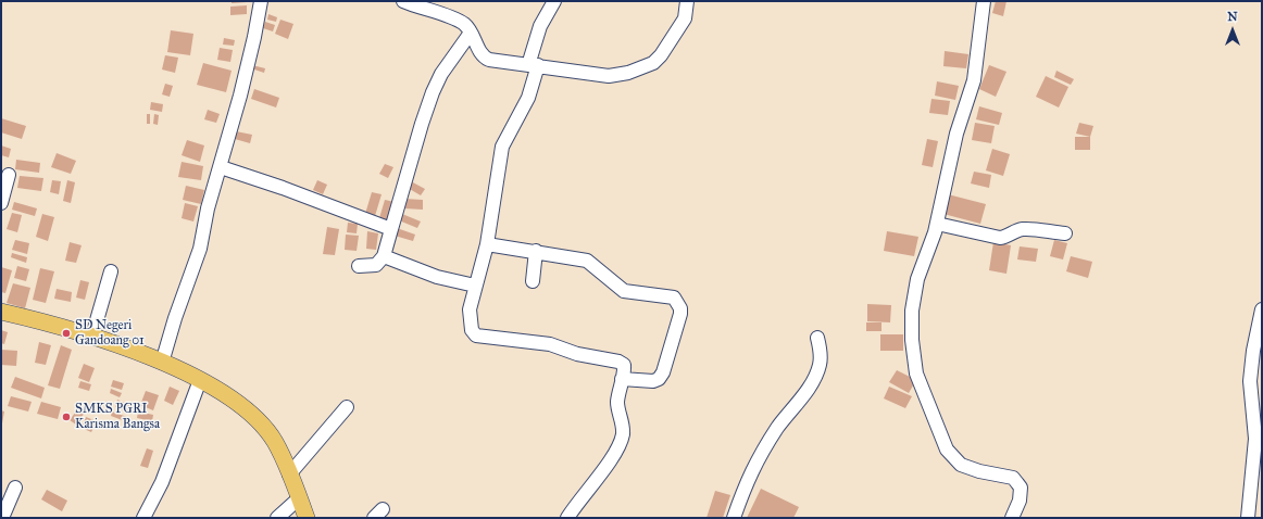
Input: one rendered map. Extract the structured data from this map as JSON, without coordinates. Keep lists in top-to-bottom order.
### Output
{
  "places": ["SD Negeri Gandoang 01", "SMKS PGRI Karisma Bangsa"],
  "north": "top"
}
